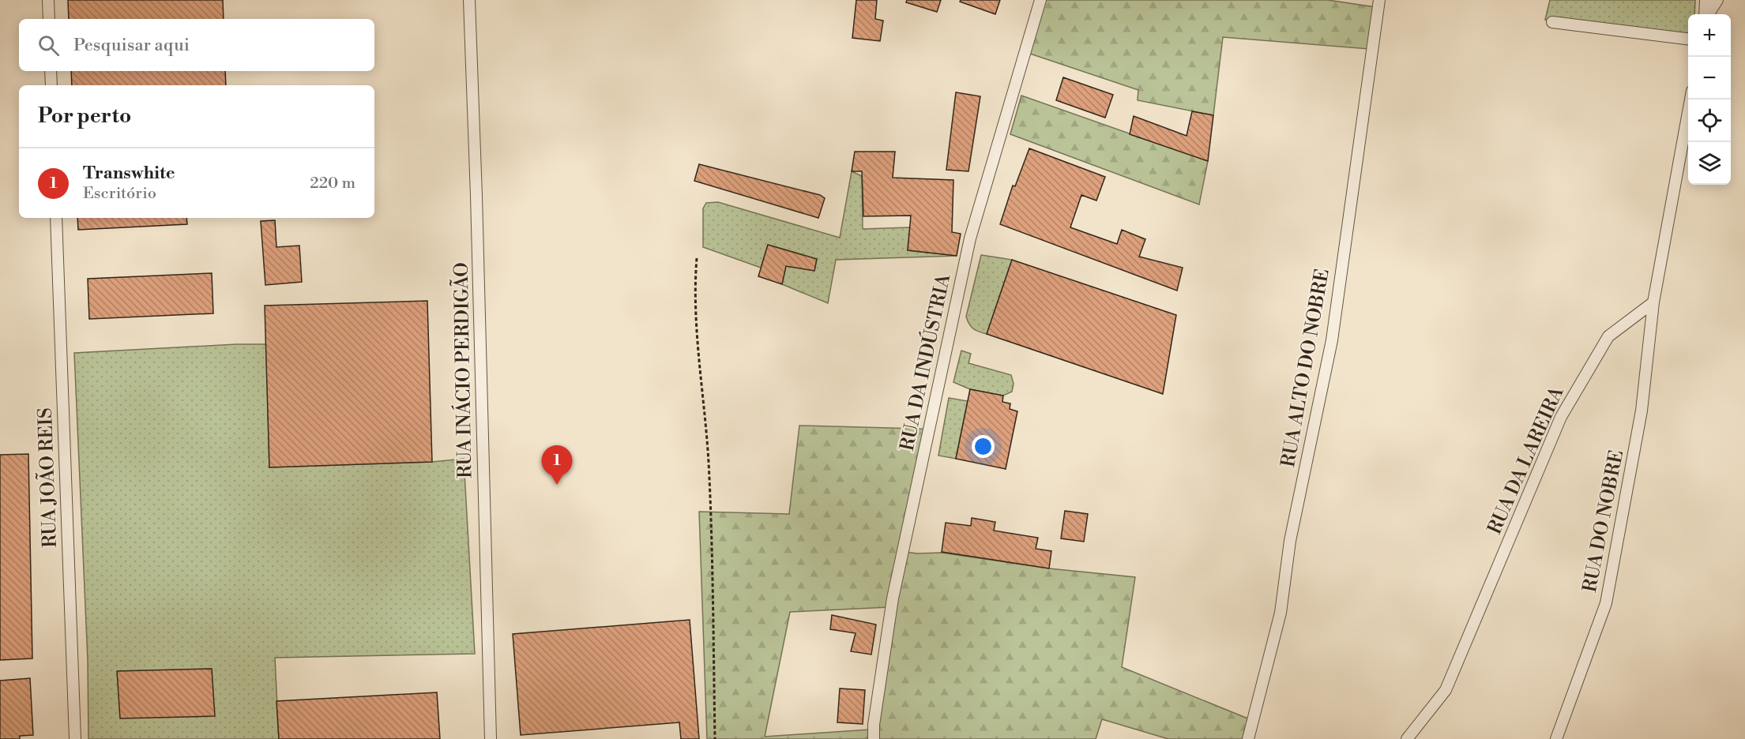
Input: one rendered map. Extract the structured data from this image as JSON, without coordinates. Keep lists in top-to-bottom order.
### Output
{
  "streets": {
    "street": [
      "RUA DA INDÚSTRIA",
      "RUA ALTO DO NOBRE",
      "RUA INÁCIO PERDIGÃO",
      "RUA DA LAREIRA",
      "RUA JOÃO REIS",
      "RUA DO NOBRE"
    ]
  },
  "crossings": [
    ["RUA DA LAREIRA", "RUA DO NOBRE"]
  ],
  "page": {
    "map_buttons": ["+", "−"],
    "search": "Pesquisar aqui",
    "heading": "Por perto",
    "list": [
      {
        "mark": "1",
        "name": "Transwhite",
        "note": "Escritório",
        "value": "220 m"
      }
    ],
    "pins": "1"
  }
}
